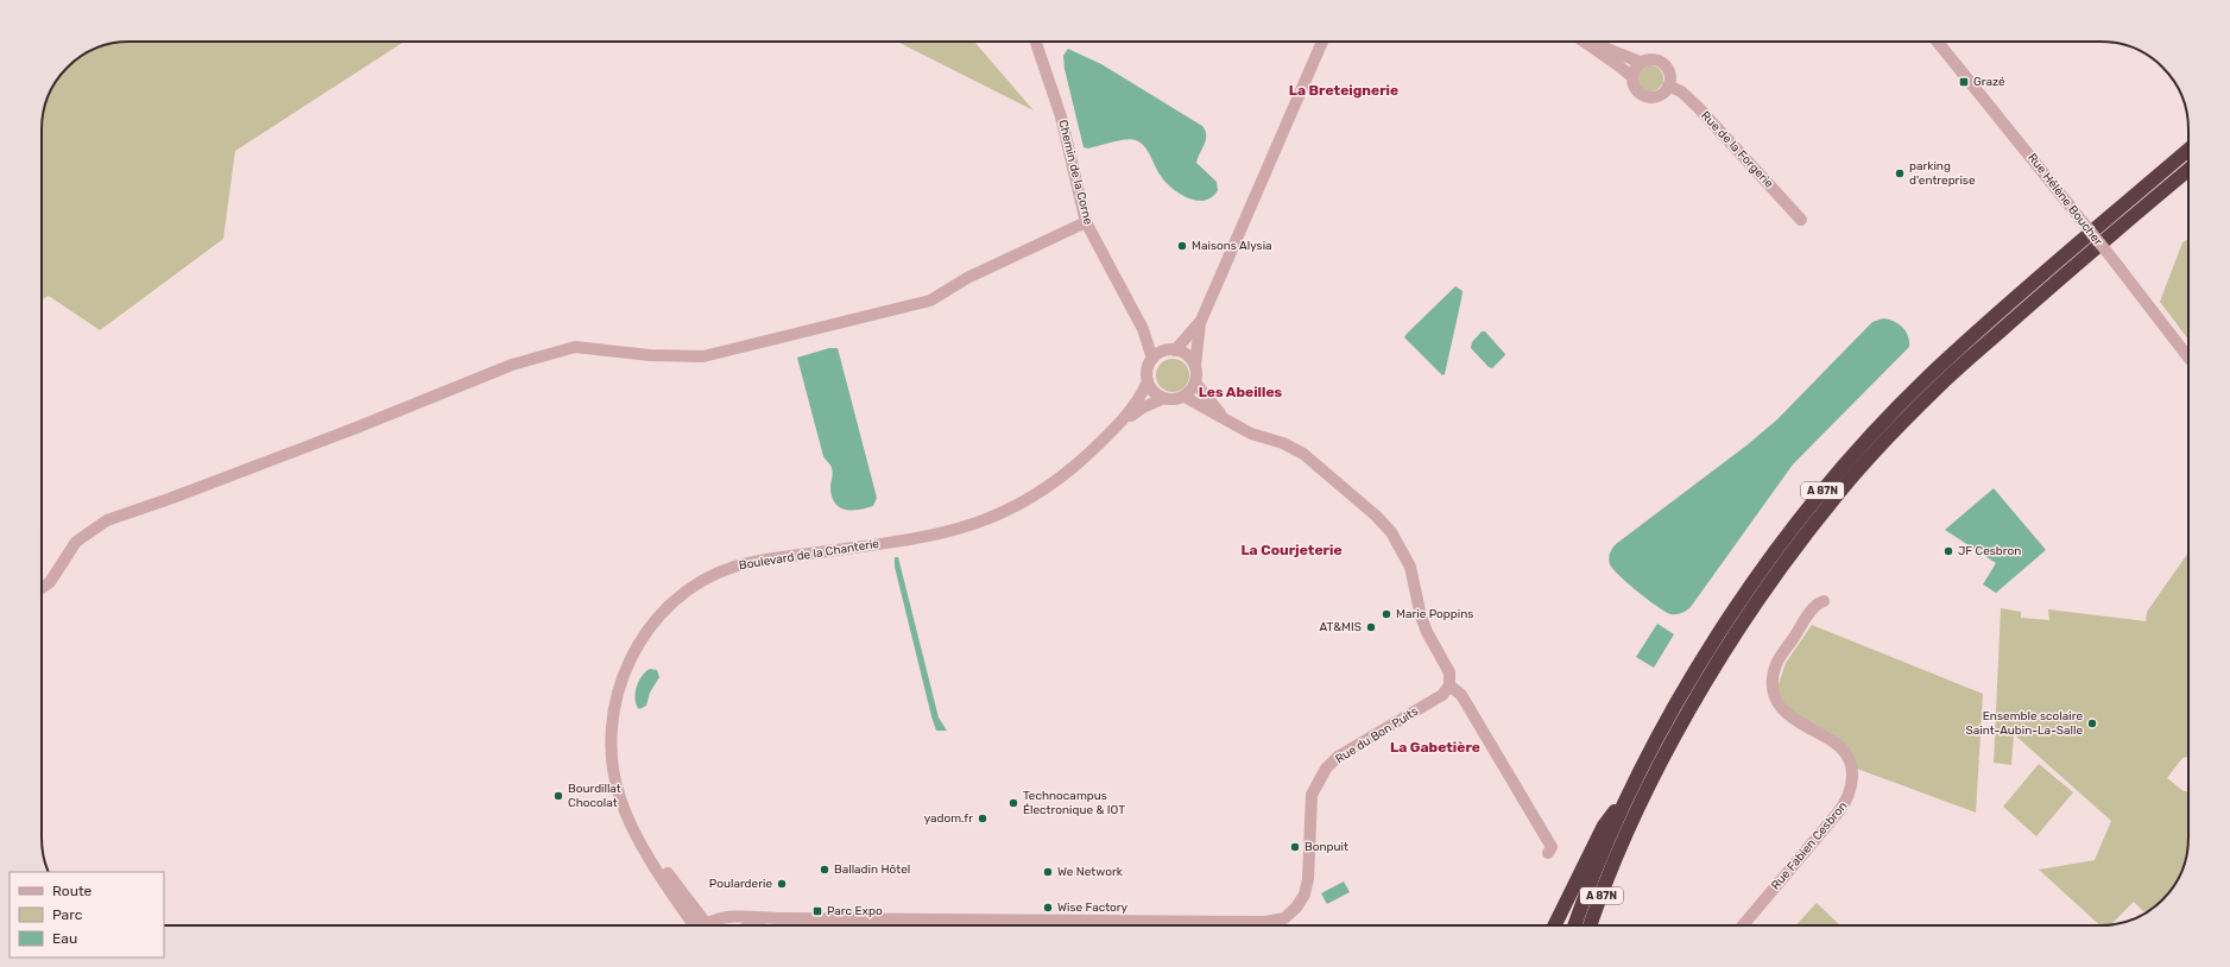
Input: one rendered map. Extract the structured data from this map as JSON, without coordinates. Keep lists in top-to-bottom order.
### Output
{
  "streets": {
    "highway": ["A 87N"],
    "street": [
      "Rue de la Forgerie",
      "Chemin de la Corne",
      "Rue Hélène Boucher",
      "Boulevard de la Chanterie",
      "Rue du Bon Puits",
      "Rue Fabien Cesbron"
    ]
  },
  "crossings": [
    ["Chemin de la Corne", "Boulevard de la Chanterie"]
  ],
  "districts": [
    "La Breteignerie",
    "Les Abeilles",
    "La Courjeterie",
    "La Gabetière"
  ],
  "places": {
    "transit": ["Grazé", "Parc Expo"],
    "other": [
      "parking d'entreprise",
      "Maisons Alysia",
      "JF Cesbron",
      "Marie Poppins",
      "AT&MIS",
      "Ensemble scolaire Saint-Aubin-La-Salle",
      "Bourdillat Chocolat",
      "Technocampus Électronique & IOT",
      "yadom.fr",
      "Bonpuit",
      "Balladin Hôtel",
      "We Network",
      "Poularderie",
      "Wise Factory"
    ]
  },
  "legend": ["Route", "Parc", "Eau"]
}
